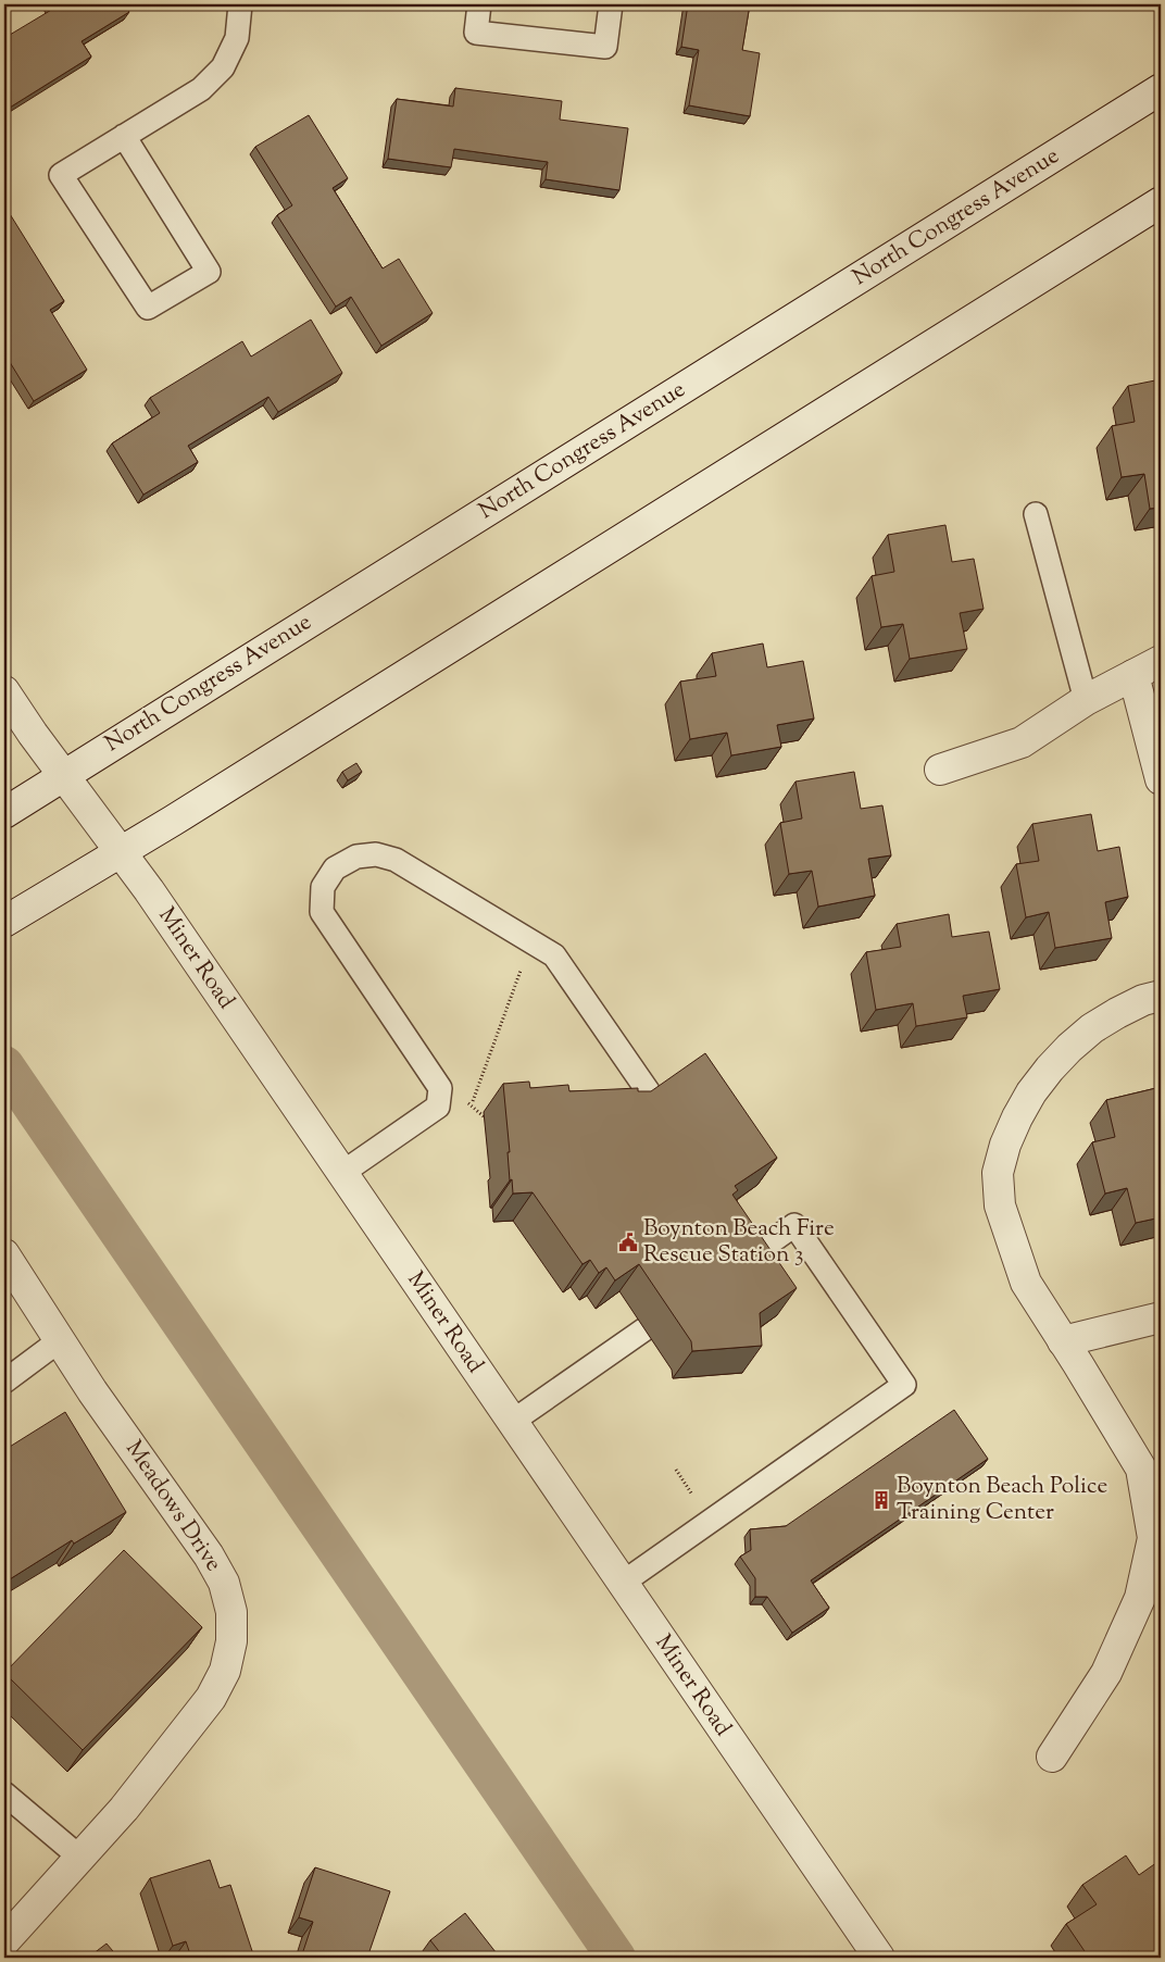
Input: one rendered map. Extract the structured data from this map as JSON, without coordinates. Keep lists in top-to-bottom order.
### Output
{
  "streets": {
    "street": ["North Congress Avenue", "Miner Road", "Meadows Drive"]
  },
  "crossings": [
    ["North Congress Avenue", "Miner Road"]
  ],
  "places": {
    "public building": ["Boynton Beach Fire Rescue Station 3"],
    "building": ["Boynton Beach Police Training Center"]
  }
}
